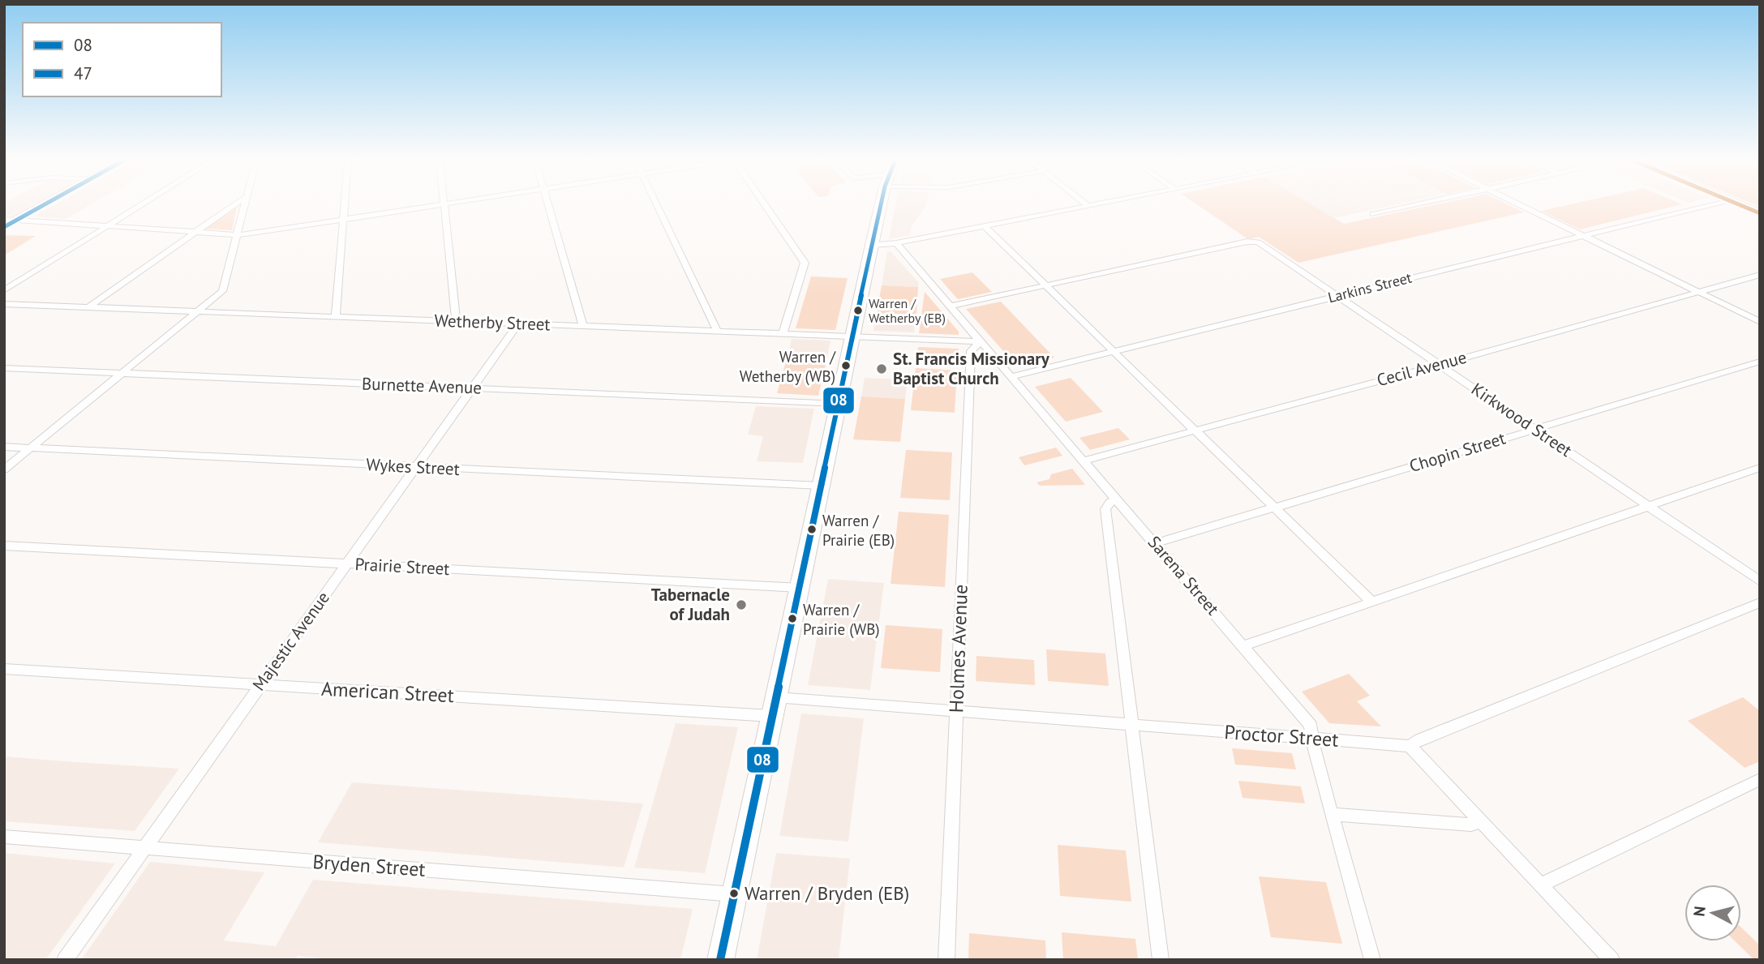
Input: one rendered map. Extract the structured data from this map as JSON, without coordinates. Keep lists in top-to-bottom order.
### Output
{
  "streets": {
    "street": [
      "Larkins Street",
      "Wetherby Street",
      "Cecil Avenue",
      "Burnette Avenue",
      "Kirkwood Street",
      "Chopin Street",
      "Wykes Street",
      "Prairie Street",
      "Sarena Street",
      "Majestic Avenue",
      "Holmes Avenue",
      "American Street",
      "Proctor Street",
      "Bryden Street"
    ]
  },
  "crossings": [
    ["Larkins Street", "Kirkwood Street"],
    ["Larkins Street", "Sarena Street"],
    ["Wetherby Street", "Sarena Street"],
    ["Wetherby Street", "Majestic Avenue"],
    ["Wetherby Street", "Holmes Avenue"],
    ["Cecil Avenue", "Kirkwood Street"],
    ["Cecil Avenue", "Sarena Street"],
    ["Burnette Avenue", "Majestic Avenue"],
    ["Kirkwood Street", "Chopin Street"],
    ["Chopin Street", "Sarena Street"],
    ["Wykes Street", "Majestic Avenue"],
    ["Prairie Street", "Majestic Avenue"],
    ["Sarena Street", "Holmes Avenue"],
    ["Sarena Street", "Proctor Street"],
    ["Majestic Avenue", "American Street"],
    ["Majestic Avenue", "Bryden Street"],
    ["Holmes Avenue", "Proctor Street"],
    ["American Street", "Proctor Street"]
  ],
  "places": [
    "Warren / Wetherby (EB)",
    "Warren / Wetherby (WB)",
    "St. Francis Missionary Baptist Church",
    "Warren / Prairie (EB)",
    "Tabernacle of Judah",
    "Warren / Prairie (WB)",
    "Warren / Bryden (EB)"
  ],
  "lines": ["transit line 08", "transit line 47"],
  "legend": ["08", "47"],
  "north": "left"
}
